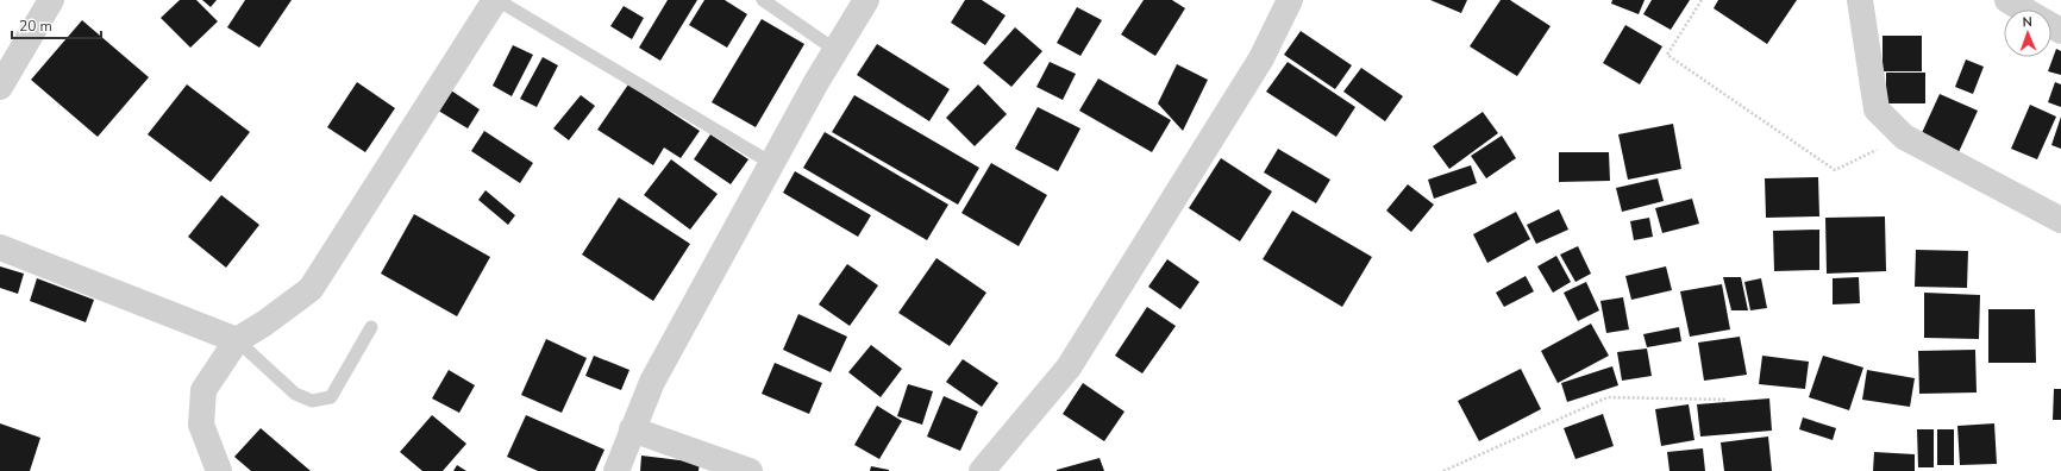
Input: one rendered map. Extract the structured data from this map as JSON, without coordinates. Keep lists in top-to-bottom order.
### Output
{
  "scale_bar": "20 m",
  "north": "top"
}
